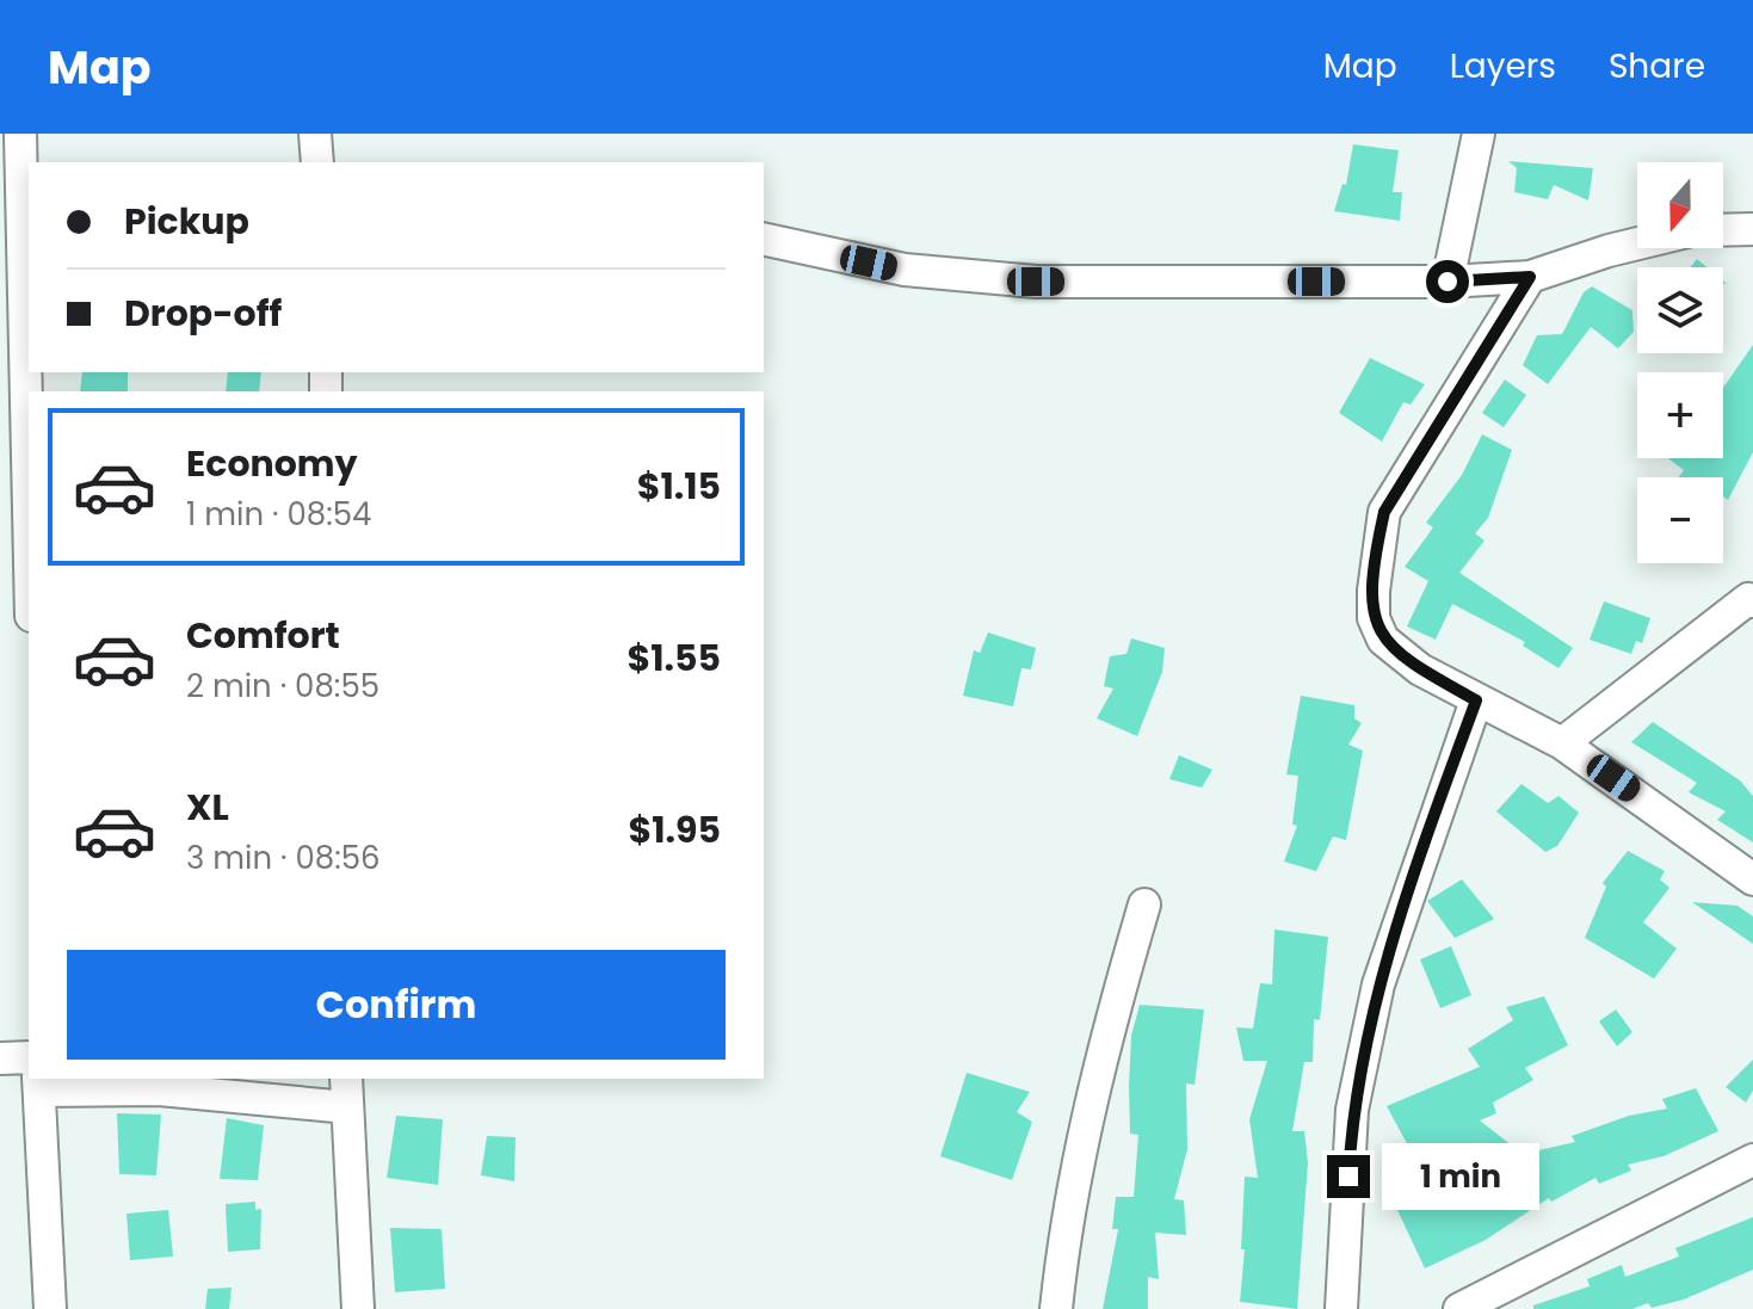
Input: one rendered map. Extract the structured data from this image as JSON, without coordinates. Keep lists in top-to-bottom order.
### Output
{
  "north": "bottom",
  "page": {
    "header": "Map",
    "nav": ["Map", "Layers", "Share"],
    "map_buttons": ["+", "−"],
    "banner": ["Pickup", "Drop-off"],
    "list": [
      {
        "name": "Economy",
        "note": "1 min · 08:54",
        "value": "$1.15"
      },
      {
        "name": "Comfort",
        "note": "2 min · 08:55",
        "value": "$1.55"
      },
      {
        "name": "XL",
        "note": "3 min · 08:56",
        "value": "$1.95"
      }
    ],
    "buttons": "Confirm",
    "bubble": "1 min"
  }
}
